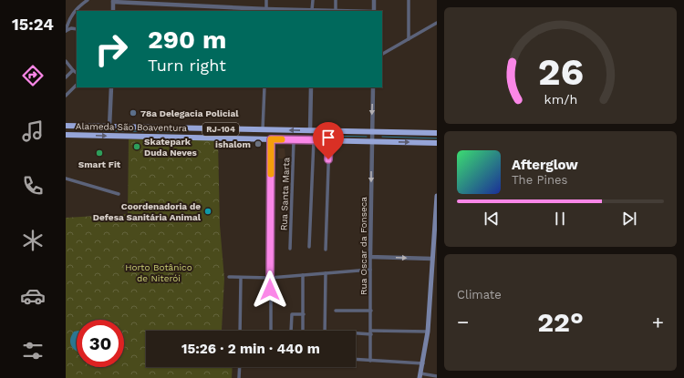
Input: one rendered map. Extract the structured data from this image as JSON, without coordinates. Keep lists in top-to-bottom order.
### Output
{
  "streets": {
    "highway": ["Alameda São Boaventura", "RJ-104"],
    "street": ["Rua Santa Marta", "Rua Oscar da Fonseca"]
  },
  "crossings": [
    ["Alameda São Boaventura", "Rua Santa Marta"],
    ["Alameda São Boaventura", "Rua Oscar da Fonseca"]
  ],
  "one_way": ["Rua Oscar da Fonseca"],
  "parks": ["Horto Botânico de Niterói"],
  "places": [
    "78a Delegacia Policial",
    "ishalom",
    "Skatepark Duda Neves",
    "Smart Fit",
    "Coordenadoria de Defesa Sanitária Animal"
  ],
  "page": {
    "tabs": "15:24",
    "turn": ["290 m", "Turn right"],
    "song": ["Afterglow", "The Pines"],
    "tile": "Climate",
    "heat": ["−", "22°", "+"],
    "limit": "30",
    "trip": "15:26 · 2 min · 440 m",
    "gauge": ["26", "km/h"]
  }
}
